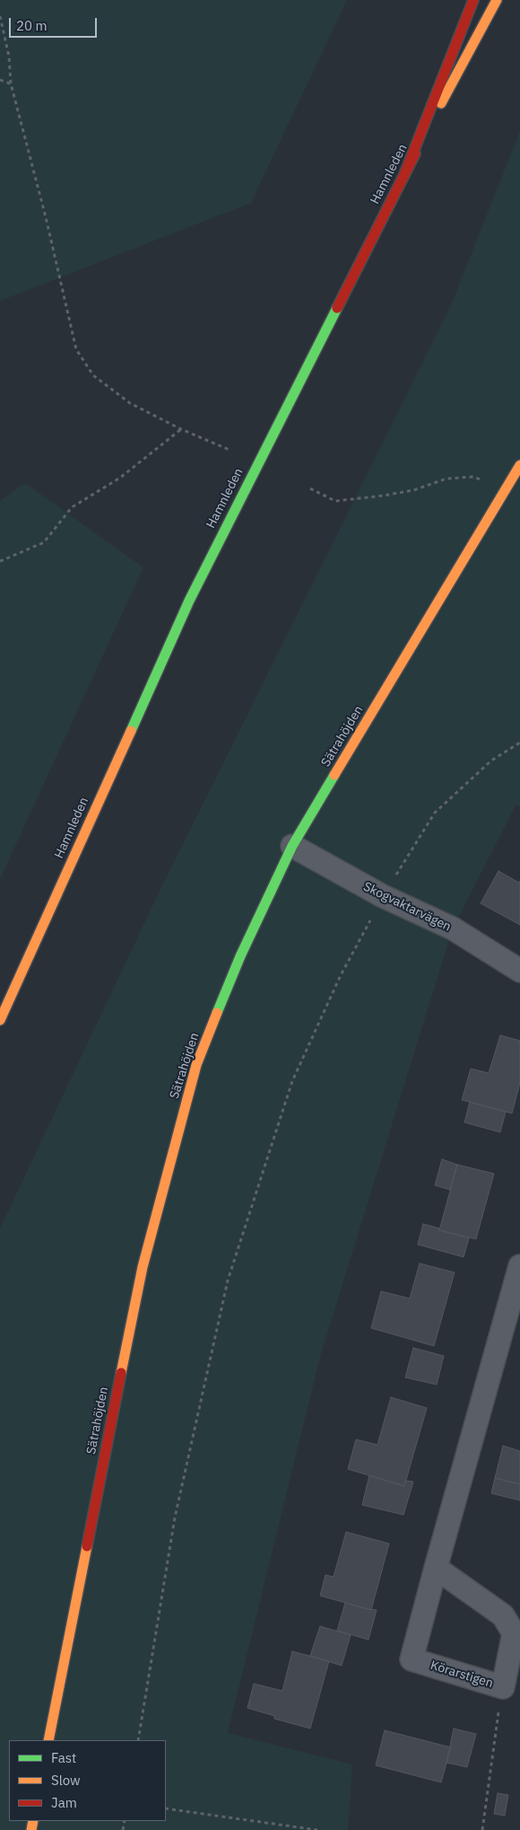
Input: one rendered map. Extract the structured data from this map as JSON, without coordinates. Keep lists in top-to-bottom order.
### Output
{
  "streets": {
    "main road": ["Hamnleden", "Sätrahöjden"],
    "street": ["Skogvaktarvägen", "Körarstigen"]
  },
  "crossings": [
    ["Sätrahöjden", "Skogvaktarvägen"]
  ],
  "legend": ["Fast", "Slow", "Jam"],
  "scale_bar": "20 m"
}
